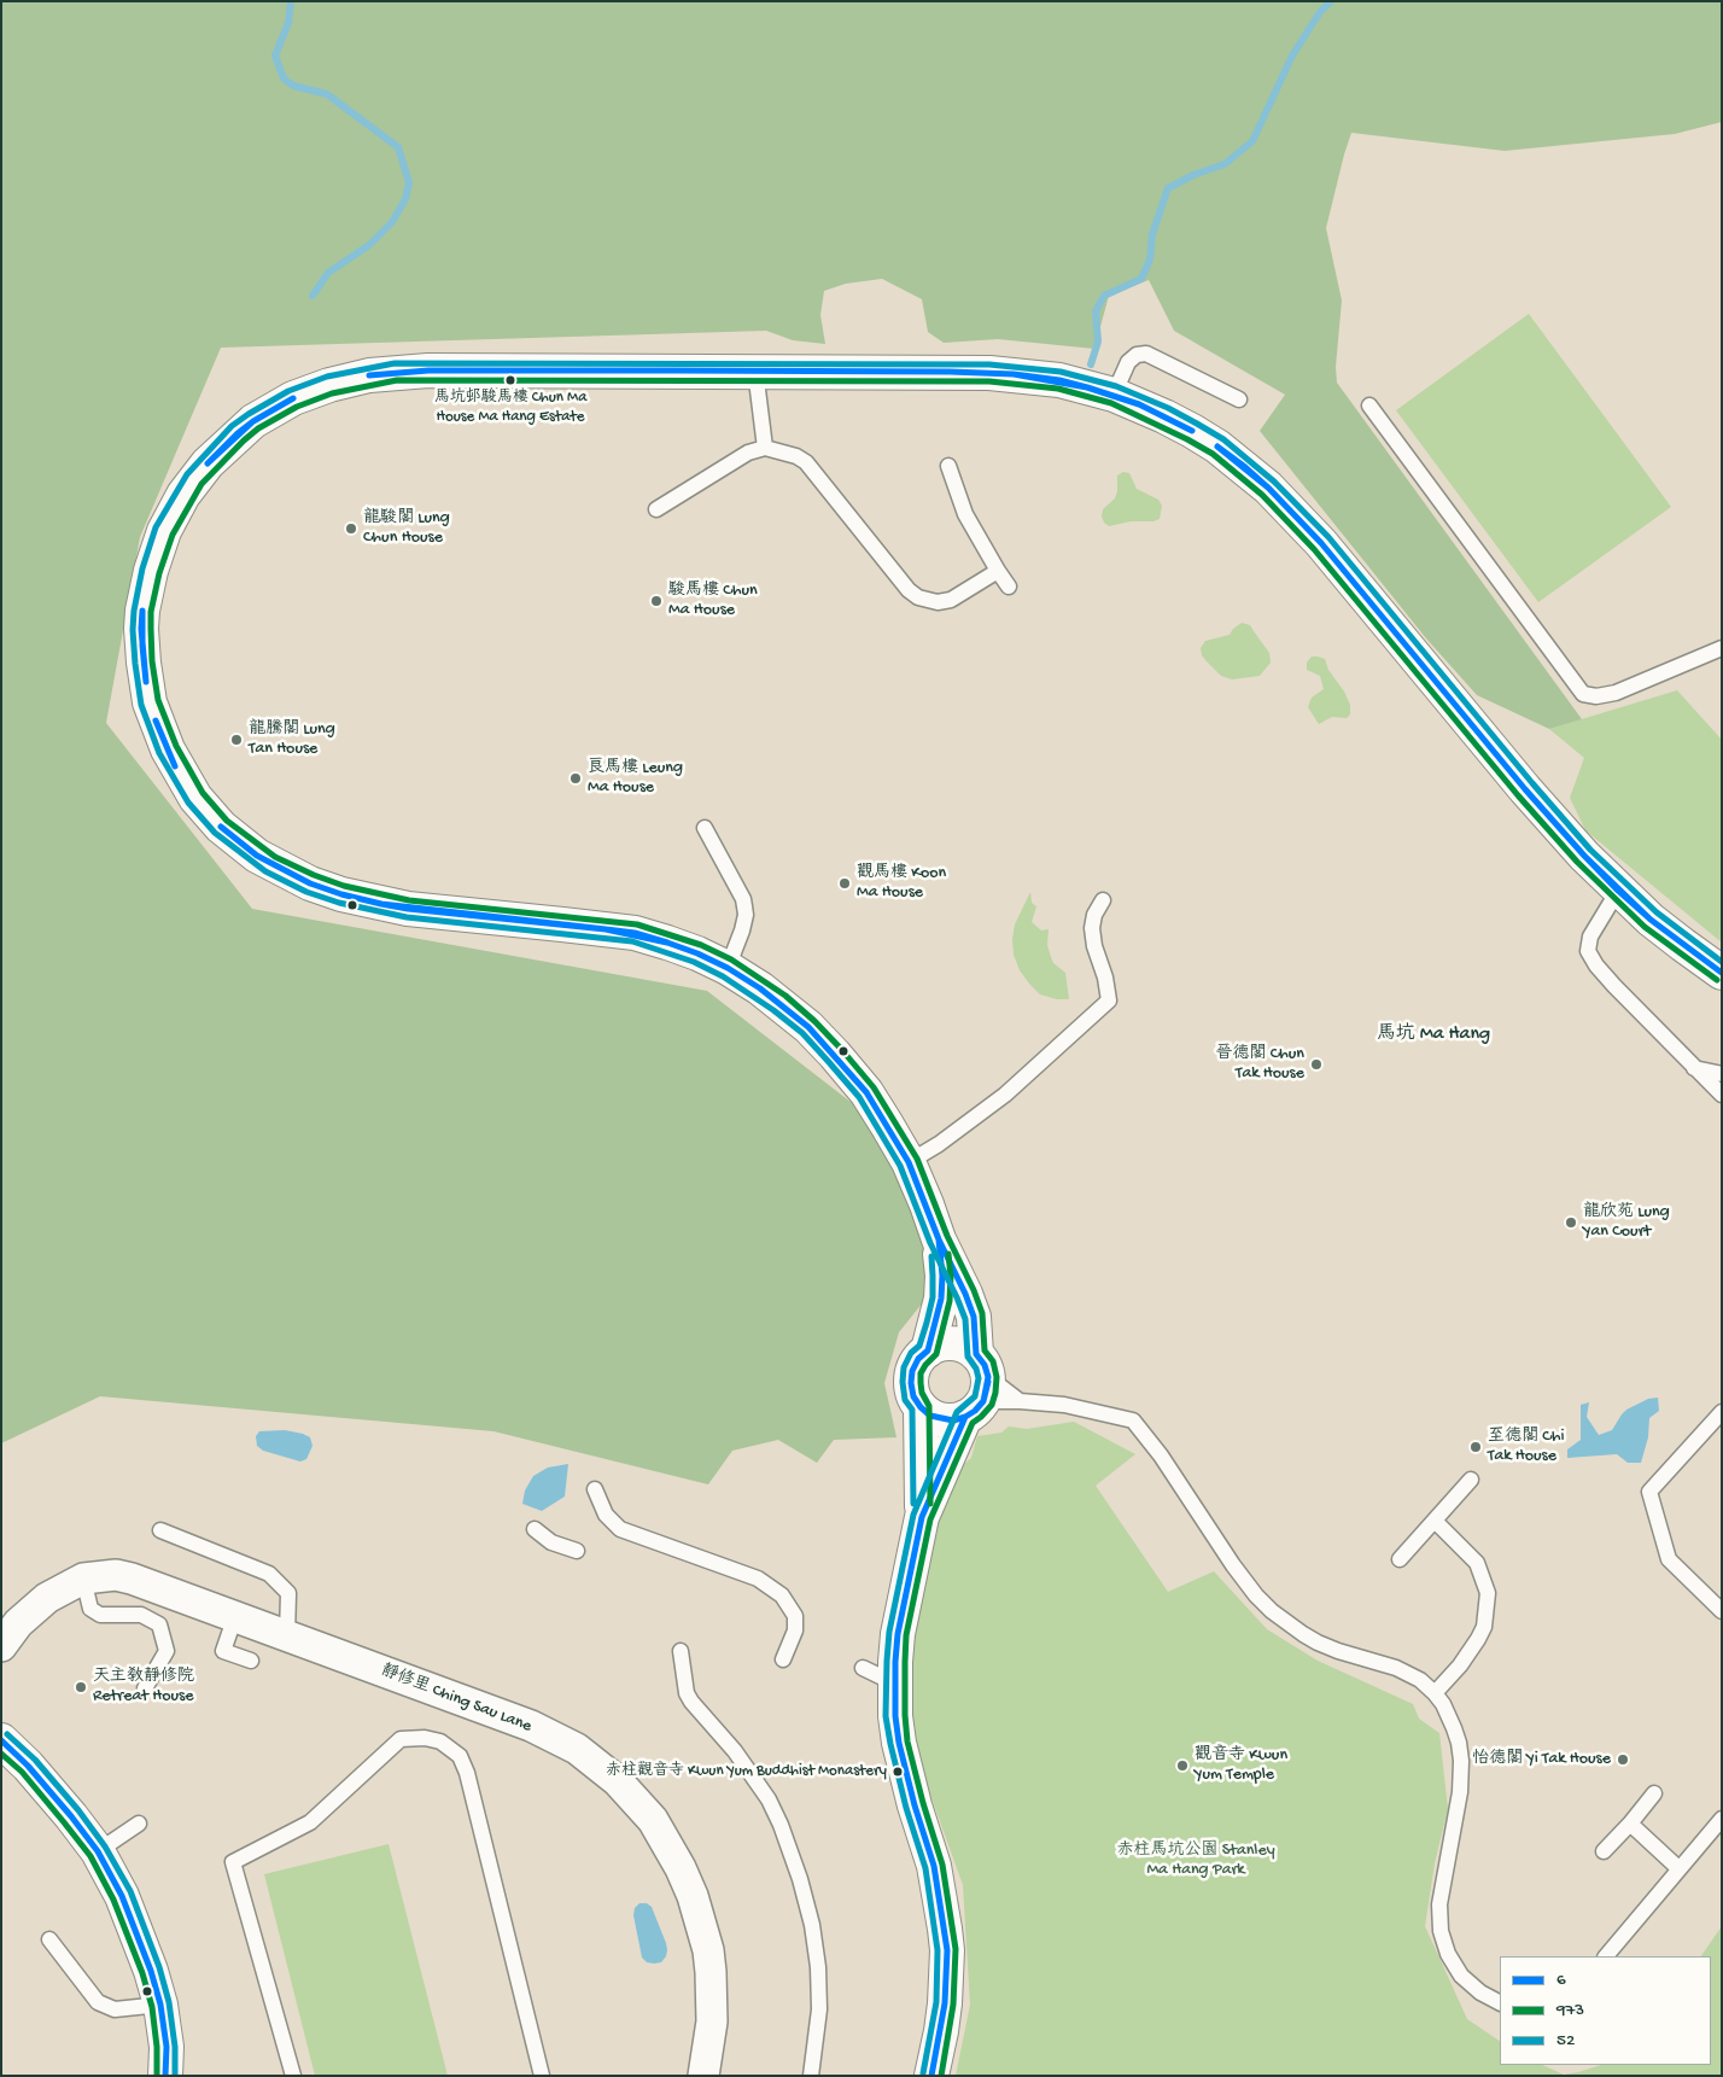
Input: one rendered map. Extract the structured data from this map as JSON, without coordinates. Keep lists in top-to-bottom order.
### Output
{
  "streets": {
    "street": ["靜修里 Ching Sau Lane"]
  },
  "districts": ["馬坑 Ma Hang"],
  "parks": ["赤柱馬坑公園 Stanley Ma Hang Park"],
  "places": [
    "馬坑邨駿馬樓 Chun Ma House Ma Hang Estate",
    "龍駿閣 Lung Chun House",
    "駿馬樓 Chun Ma House",
    "龍騰閣 Lung Tan House",
    "良馬樓 Leung Ma House",
    "觀馬樓 Koon Ma House",
    "晉德閣 Chun Tak House",
    "龍欣苑 Lung Yan Court",
    "至德閣 Chi Tak House",
    "天主教靜修院 Retreat House",
    "怡德閣 Yi Tak House",
    "觀音寺 Kwun Yum Temple",
    "赤柱觀音寺 Kwun Yum Buddhist Monastery"
  ],
  "lines": ["transit line 52", "transit line 6", "transit line 973"],
  "legend": ["6", "973", "52"]
}
